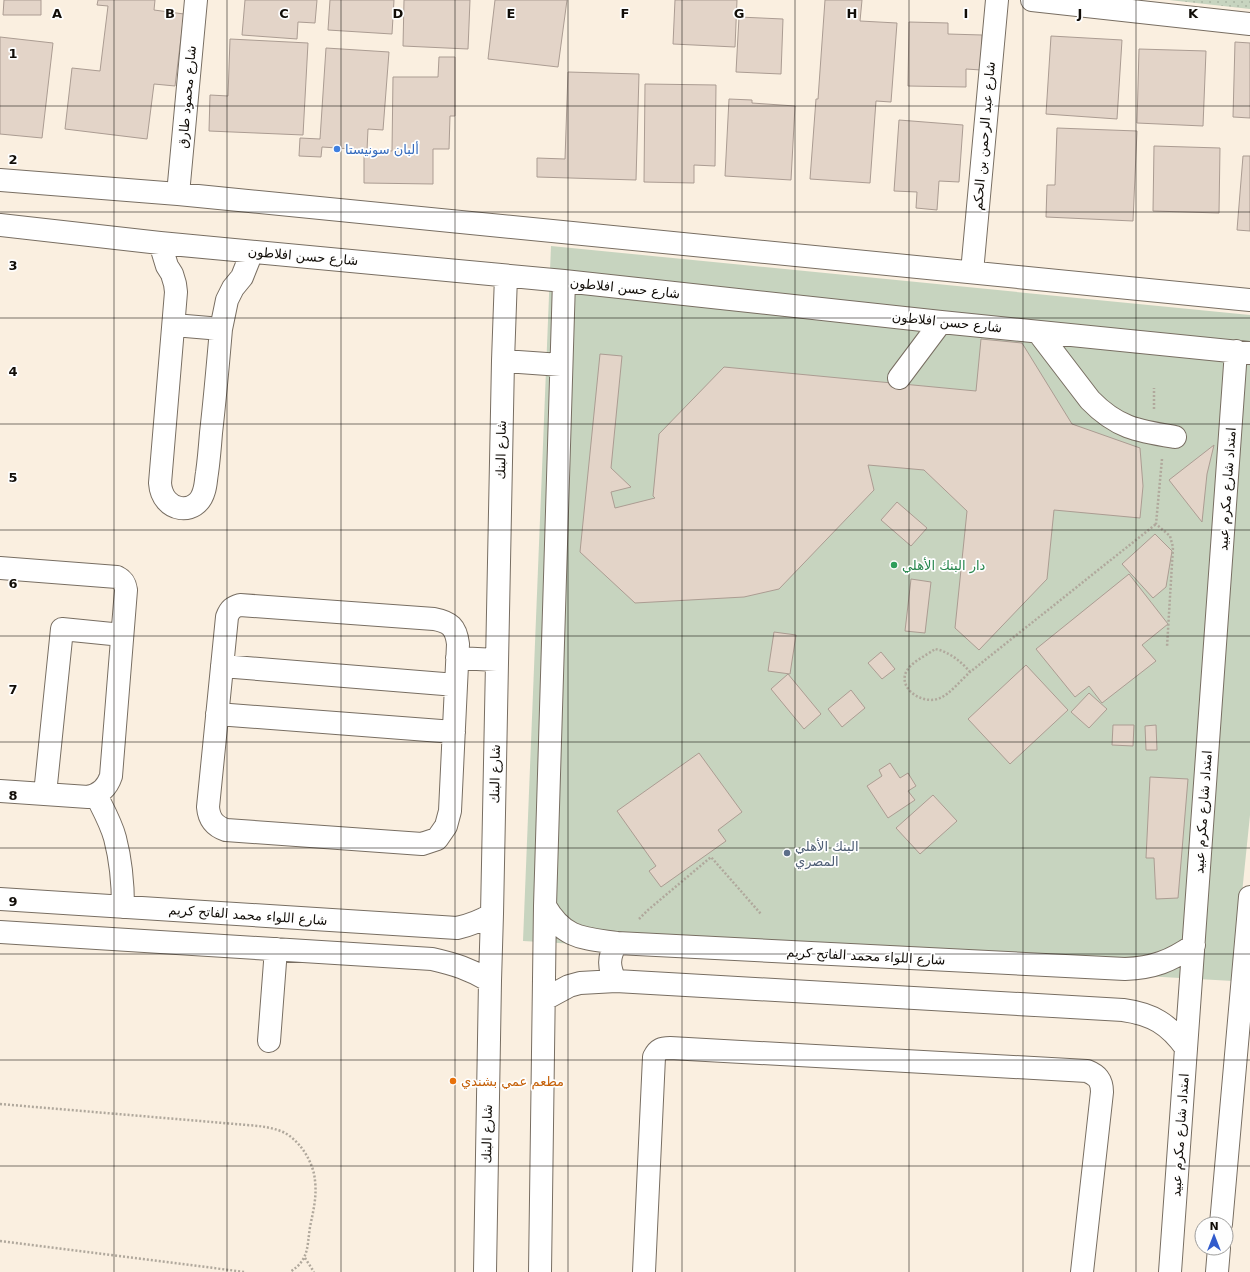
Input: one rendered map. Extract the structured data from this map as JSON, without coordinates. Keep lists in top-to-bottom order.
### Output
{
  "streets": {
    "street": [
      "شارع محمود طارق",
      "شارع عبد الرحمن بن الحكم",
      "شارع حسن افلاطون",
      "شارع البنك",
      "امتداد شارع مكرم عبيد",
      "شارع اللواء محمد الفاتح كريم"
    ]
  },
  "crossings": [
    ["شارع حسن افلاطون", "شارع البنك"],
    ["شارع حسن افلاطون", "امتداد شارع مكرم عبيد"],
    ["شارع البنك", "شارع اللواء محمد الفاتح كريم"],
    ["امتداد شارع مكرم عبيد", "شارع اللواء محمد الفاتح كريم"]
  ],
  "places": [
    "ألبان سونيستا",
    "دار البنك الأهلي",
    "البنك الأهلي المصري",
    "مطعم عمي بشندي"
  ],
  "north": "top",
  "grid": {
    "columns": [
      "A",
      "B",
      "C",
      "D",
      "E",
      "F",
      "G",
      "H",
      "I",
      "J",
      "K"
    ],
    "rows": [
      "1",
      "2",
      "3",
      "4",
      "5",
      "6",
      "7",
      "8",
      "9"
    ]
  }
}
